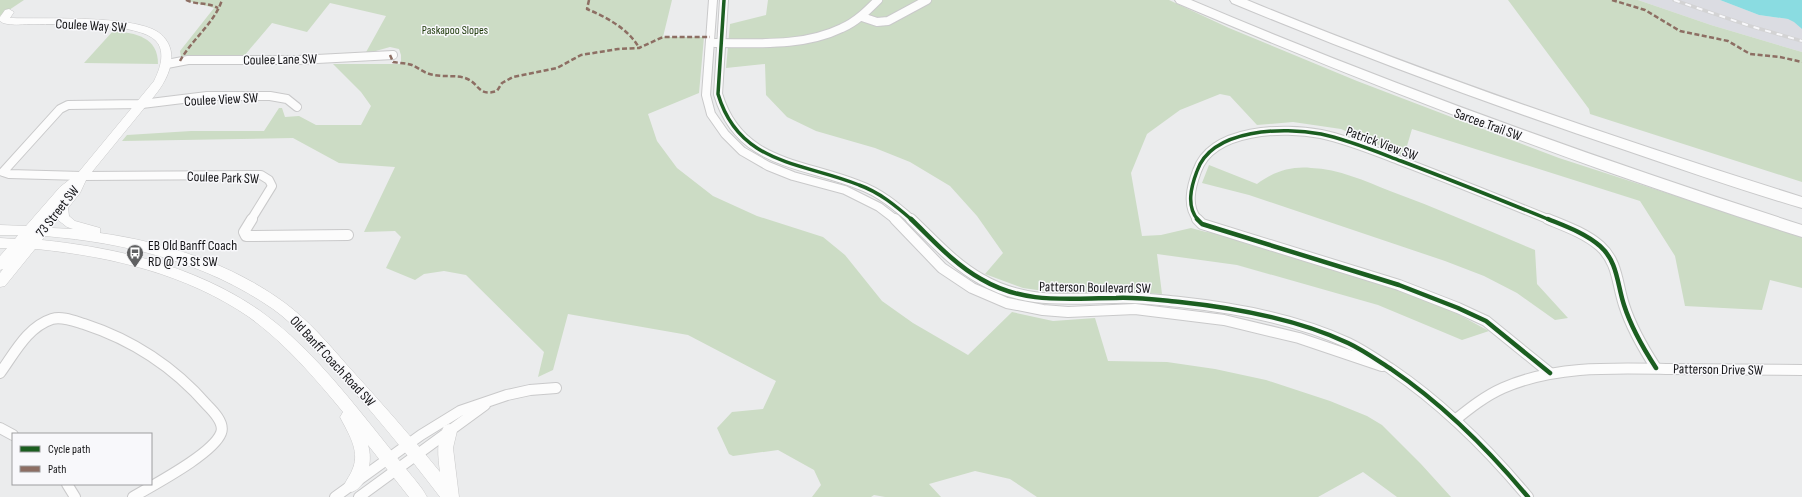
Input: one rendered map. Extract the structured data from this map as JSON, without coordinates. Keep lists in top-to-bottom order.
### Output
{
  "streets": {
    "highway": ["Sarcee Trail SW"],
    "main road": ["Coulee Way SW", "73 Street SW", "Old Banff Coach Road SW"],
    "street": [
      "Coulee Lane SW",
      "Coulee View SW",
      "Patrick View SW",
      "Coulee Park SW",
      "Patterson Boulevard SW",
      "Patterson Drive SW"
    ]
  },
  "crossings": [
    ["Coulee Way SW", "Coulee Lane SW"],
    ["Coulee View SW", "Coulee Park SW"],
    ["Coulee View SW", "73 Street SW"],
    ["Patrick View SW", "Patterson Drive SW"],
    ["Coulee Park SW", "73 Street SW"],
    ["73 Street SW", "Old Banff Coach Road SW"],
    ["Patterson Boulevard SW", "Patterson Drive SW"]
  ],
  "parks": ["Paskapoo Slopes"],
  "places": {
    "bus stop": ["EB Old Banff Coach RD @ 73 St SW"]
  },
  "legend": ["Cycle path", "Path"]
}
